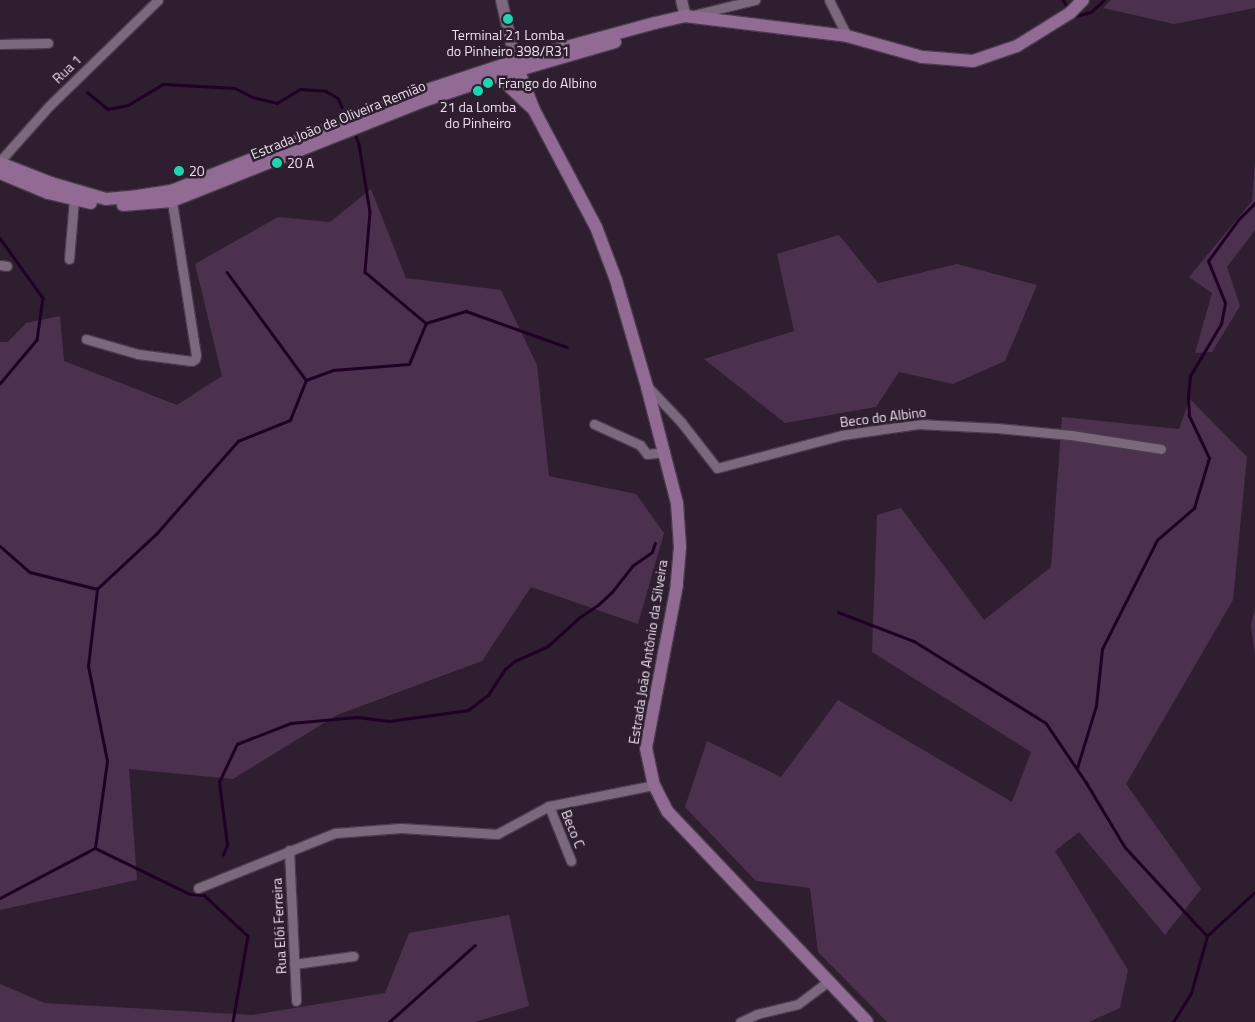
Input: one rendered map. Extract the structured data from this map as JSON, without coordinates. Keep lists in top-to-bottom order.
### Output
{
  "streets": {
    "main road": ["Estrada João de Oliveira Remião", "Estrada João Antônio da Silveira"],
    "street": [
      "Rua 1",
      "Beco do Albino",
      "Beco C",
      "Rua Elói Ferreira"
    ]
  },
  "crossings": [
    ["Rua 1", "Estrada João de Oliveira Remião"],
    ["Estrada João de Oliveira Remião", "Estrada João Antônio da Silveira"],
    ["Beco do Albino", "Estrada João Antônio da Silveira"]
  ],
  "places": [
    "Terminal 21 Lomba do Pinheiro 398/R31",
    "Frango do Albino",
    "21 da Lomba do Pinheiro",
    "20 A",
    "20"
  ]
}
